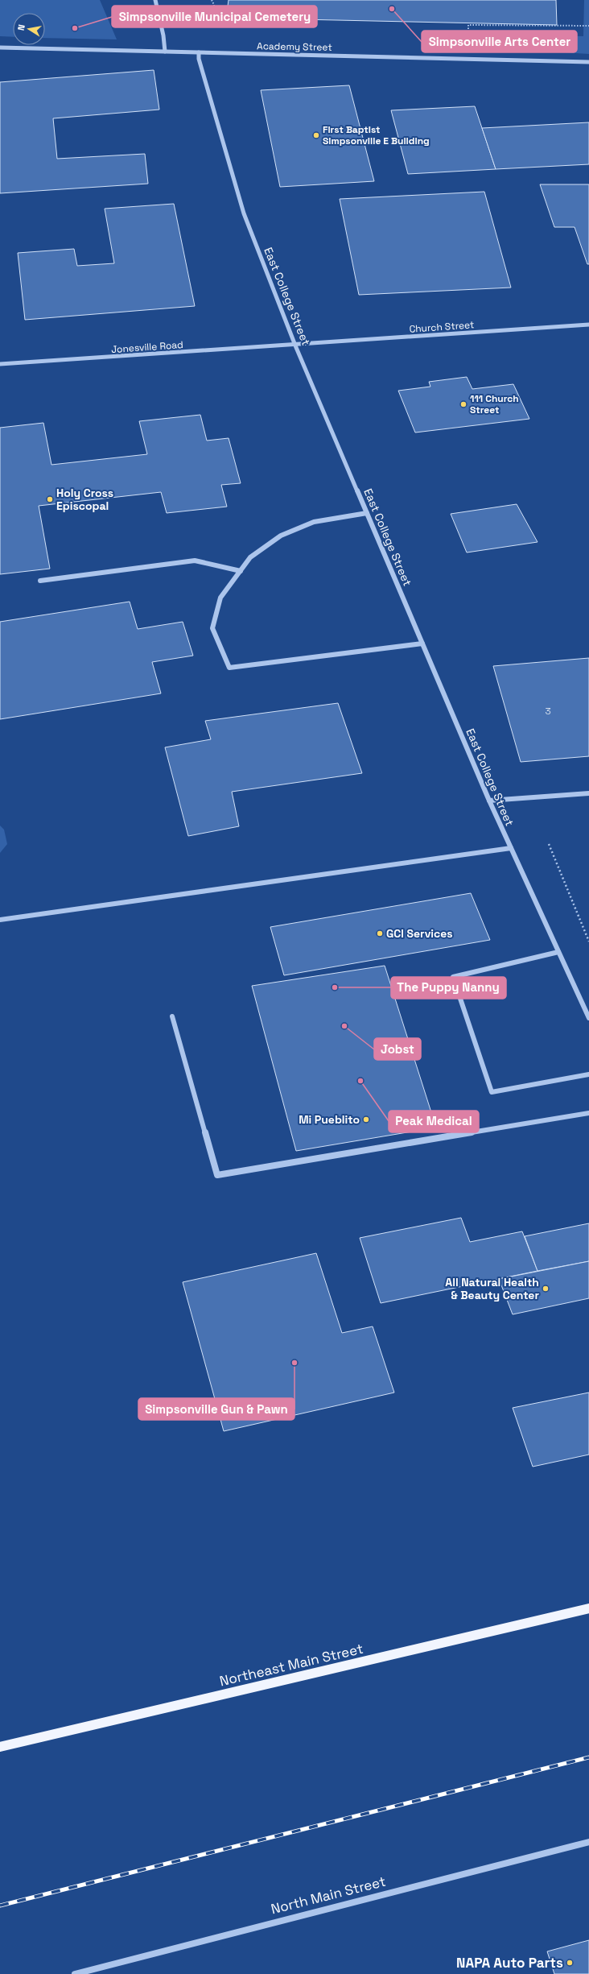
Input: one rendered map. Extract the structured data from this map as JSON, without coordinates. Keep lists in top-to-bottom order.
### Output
{
  "streets": {
    "main road": ["Northeast Main Street"],
    "street": [
      "Academy Street",
      "East College Street",
      "Church Street",
      "Jonesville Road",
      "North Main Street"
    ]
  },
  "crossings": [
    ["Academy Street", "East College Street"],
    ["East College Street", "Church Street"],
    ["East College Street", "Jonesville Road"],
    ["Church Street", "Jonesville Road"]
  ],
  "places": [
    "Simpsonville Arts Center",
    "Simpsonville Municipal Cemetery",
    "First Baptist Simpsonville E Building",
    "111 Church Street",
    "Holy Cross Episcopal",
    "GCI Services",
    "The Puppy Nanny",
    "Jobst",
    "Peak Medical",
    "Mi Pueblito",
    "All Natural Health & Beauty Center",
    "Simpsonville Gun & Pawn",
    "NAPA Auto Parts"
  ],
  "house_numbers": ["3"],
  "north": "left"
}
